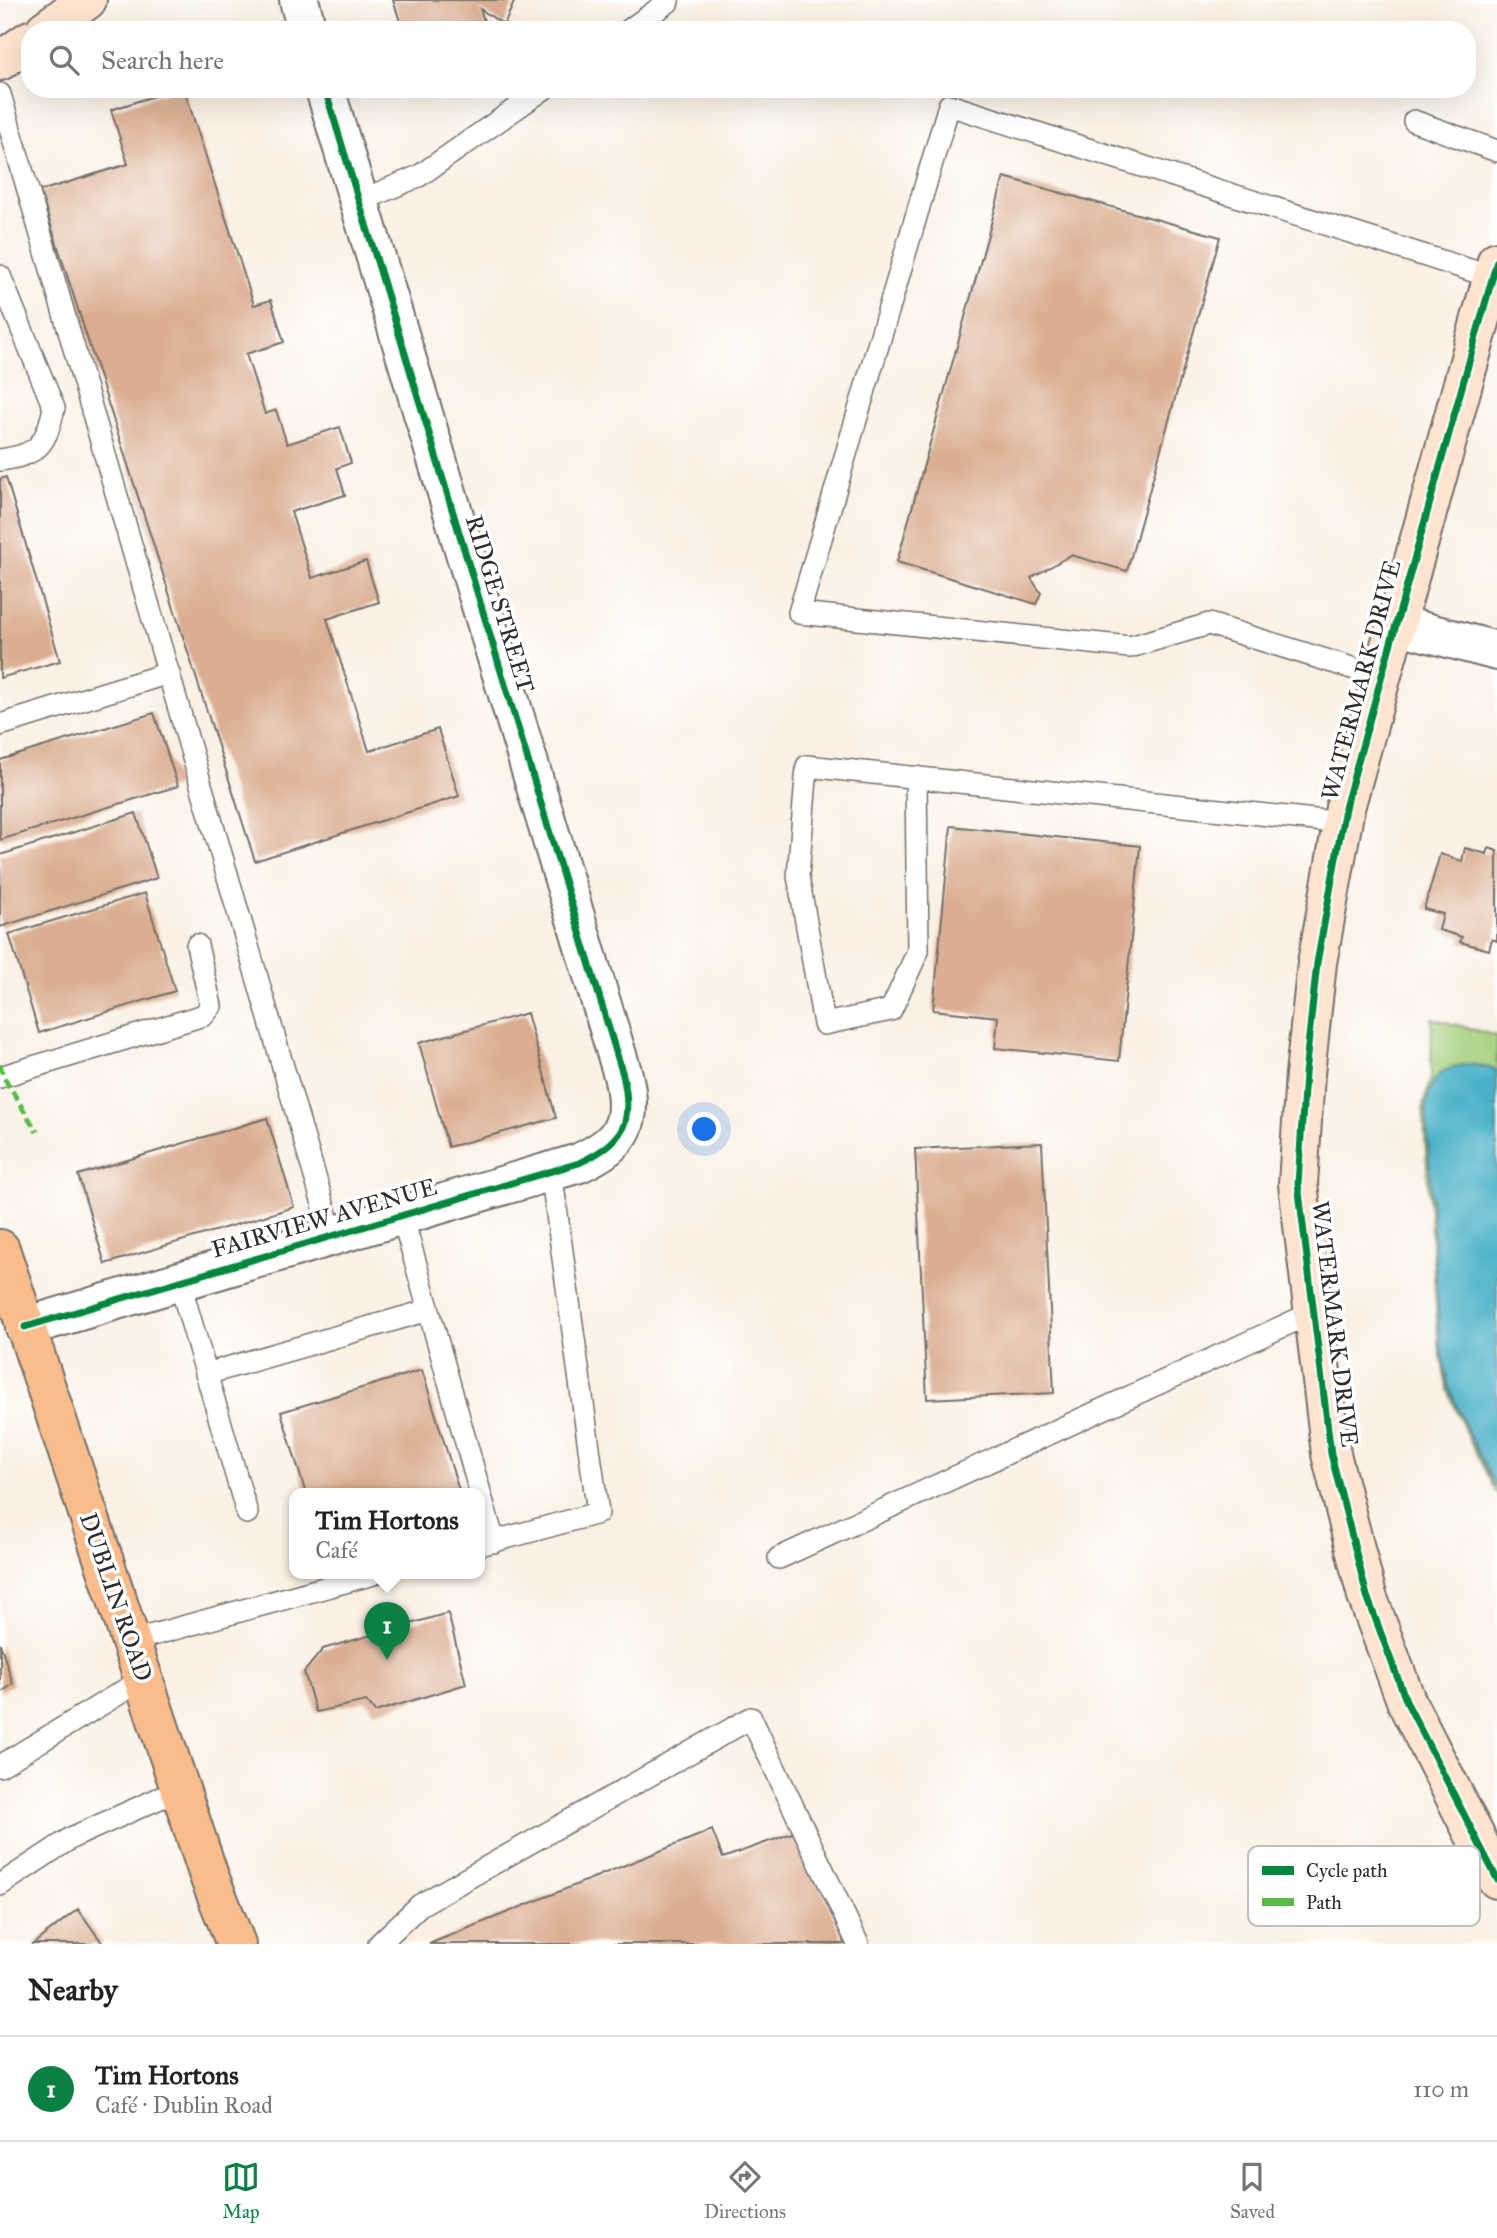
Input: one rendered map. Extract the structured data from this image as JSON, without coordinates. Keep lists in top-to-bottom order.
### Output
{
  "streets": {
    "main road": ["DUBLIN ROAD"],
    "street": ["RIDGE STREET", "WATERMARK DRIVE", "FAIRVIEW AVENUE"]
  },
  "crossings": [
    ["RIDGE STREET", "FAIRVIEW AVENUE"],
    ["FAIRVIEW AVENUE", "DUBLIN ROAD"]
  ],
  "legend": ["Cycle path", "Path"],
  "page": {
    "search": "Search here",
    "popup": ["Tim Hortons", "Café"],
    "pins": "1",
    "heading": "Nearby",
    "list": [
      {
        "mark": "1",
        "name": "Tim Hortons",
        "note": "Café · Dublin Road",
        "value": "110 m"
      }
    ],
    "nav": ["Map", "Directions", "Saved"]
  }
}
